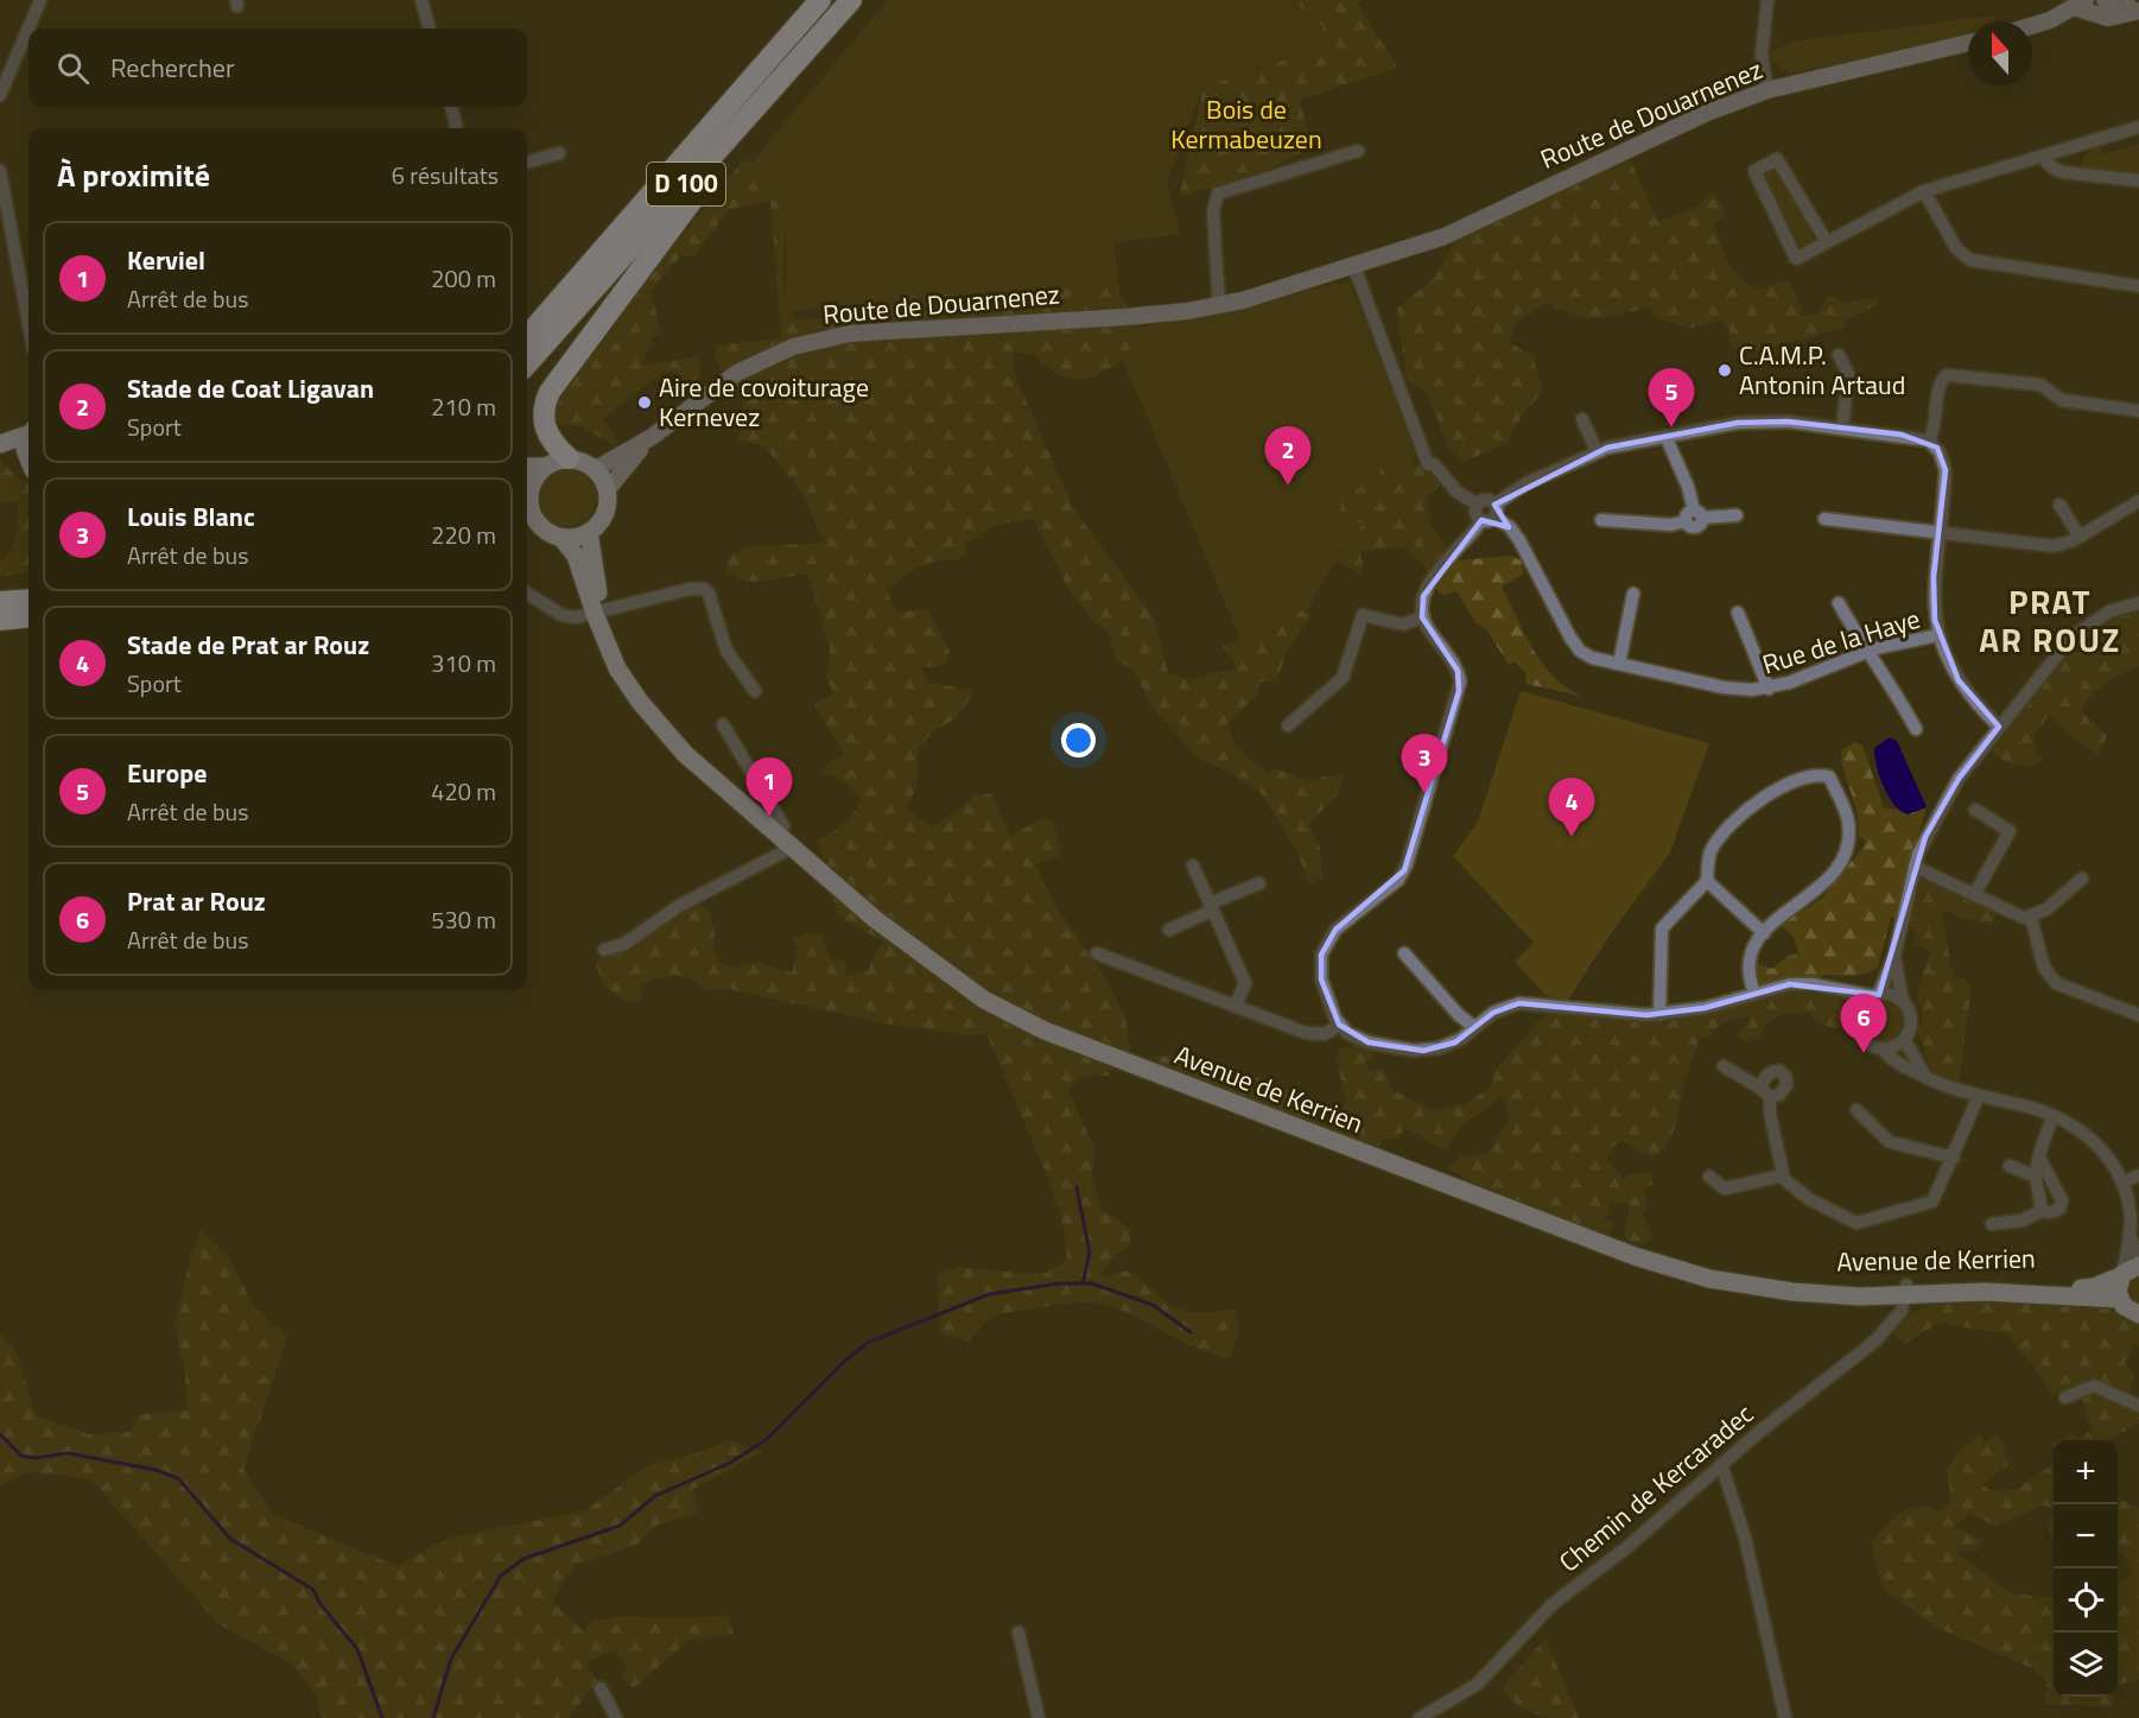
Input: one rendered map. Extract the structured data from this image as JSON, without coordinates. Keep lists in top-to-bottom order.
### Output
{
  "streets": {
    "highway": ["D 100"],
    "main road": ["Route de Douarnenez", "Avenue de Kerrien"],
    "street": ["Rue de la Haye", "Chemin de Kercaradec"]
  },
  "crossings": [
    ["Avenue de Kerrien", "Chemin de Kercaradec"]
  ],
  "districts": ["PRAT AR ROUZ"],
  "parks": ["Bois de Kermabeuzen"],
  "places": ["C.A.M.P. Antonin Artaud", "Aire de covoiturage Kernevez"],
  "north": "top",
  "page": {
    "search": "Rechercher",
    "heading": ["À proximité", "6 résultats"],
    "list": [
      {
        "mark": "1",
        "name": "Kerviel",
        "note": "Arrêt de bus",
        "value": "200 m"
      },
      {
        "mark": "2",
        "name": "Stade de Coat Ligavan",
        "note": "Sport",
        "value": "210 m"
      },
      {
        "mark": "3",
        "name": "Louis Blanc",
        "note": "Arrêt de bus",
        "value": "220 m"
      },
      {
        "mark": "4",
        "name": "Stade de Prat ar Rouz",
        "note": "Sport",
        "value": "310 m"
      },
      {
        "mark": "5",
        "name": "Europe",
        "note": "Arrêt de bus",
        "value": "420 m"
      },
      {
        "mark": "6",
        "name": "Prat ar Rouz",
        "note": "Arrêt de bus",
        "value": "530 m"
      }
    ],
    "pins": [
      "5",
      "2",
      "3",
      "1",
      "4",
      "6"
    ],
    "map_buttons": ["+", "−"]
  }
}
